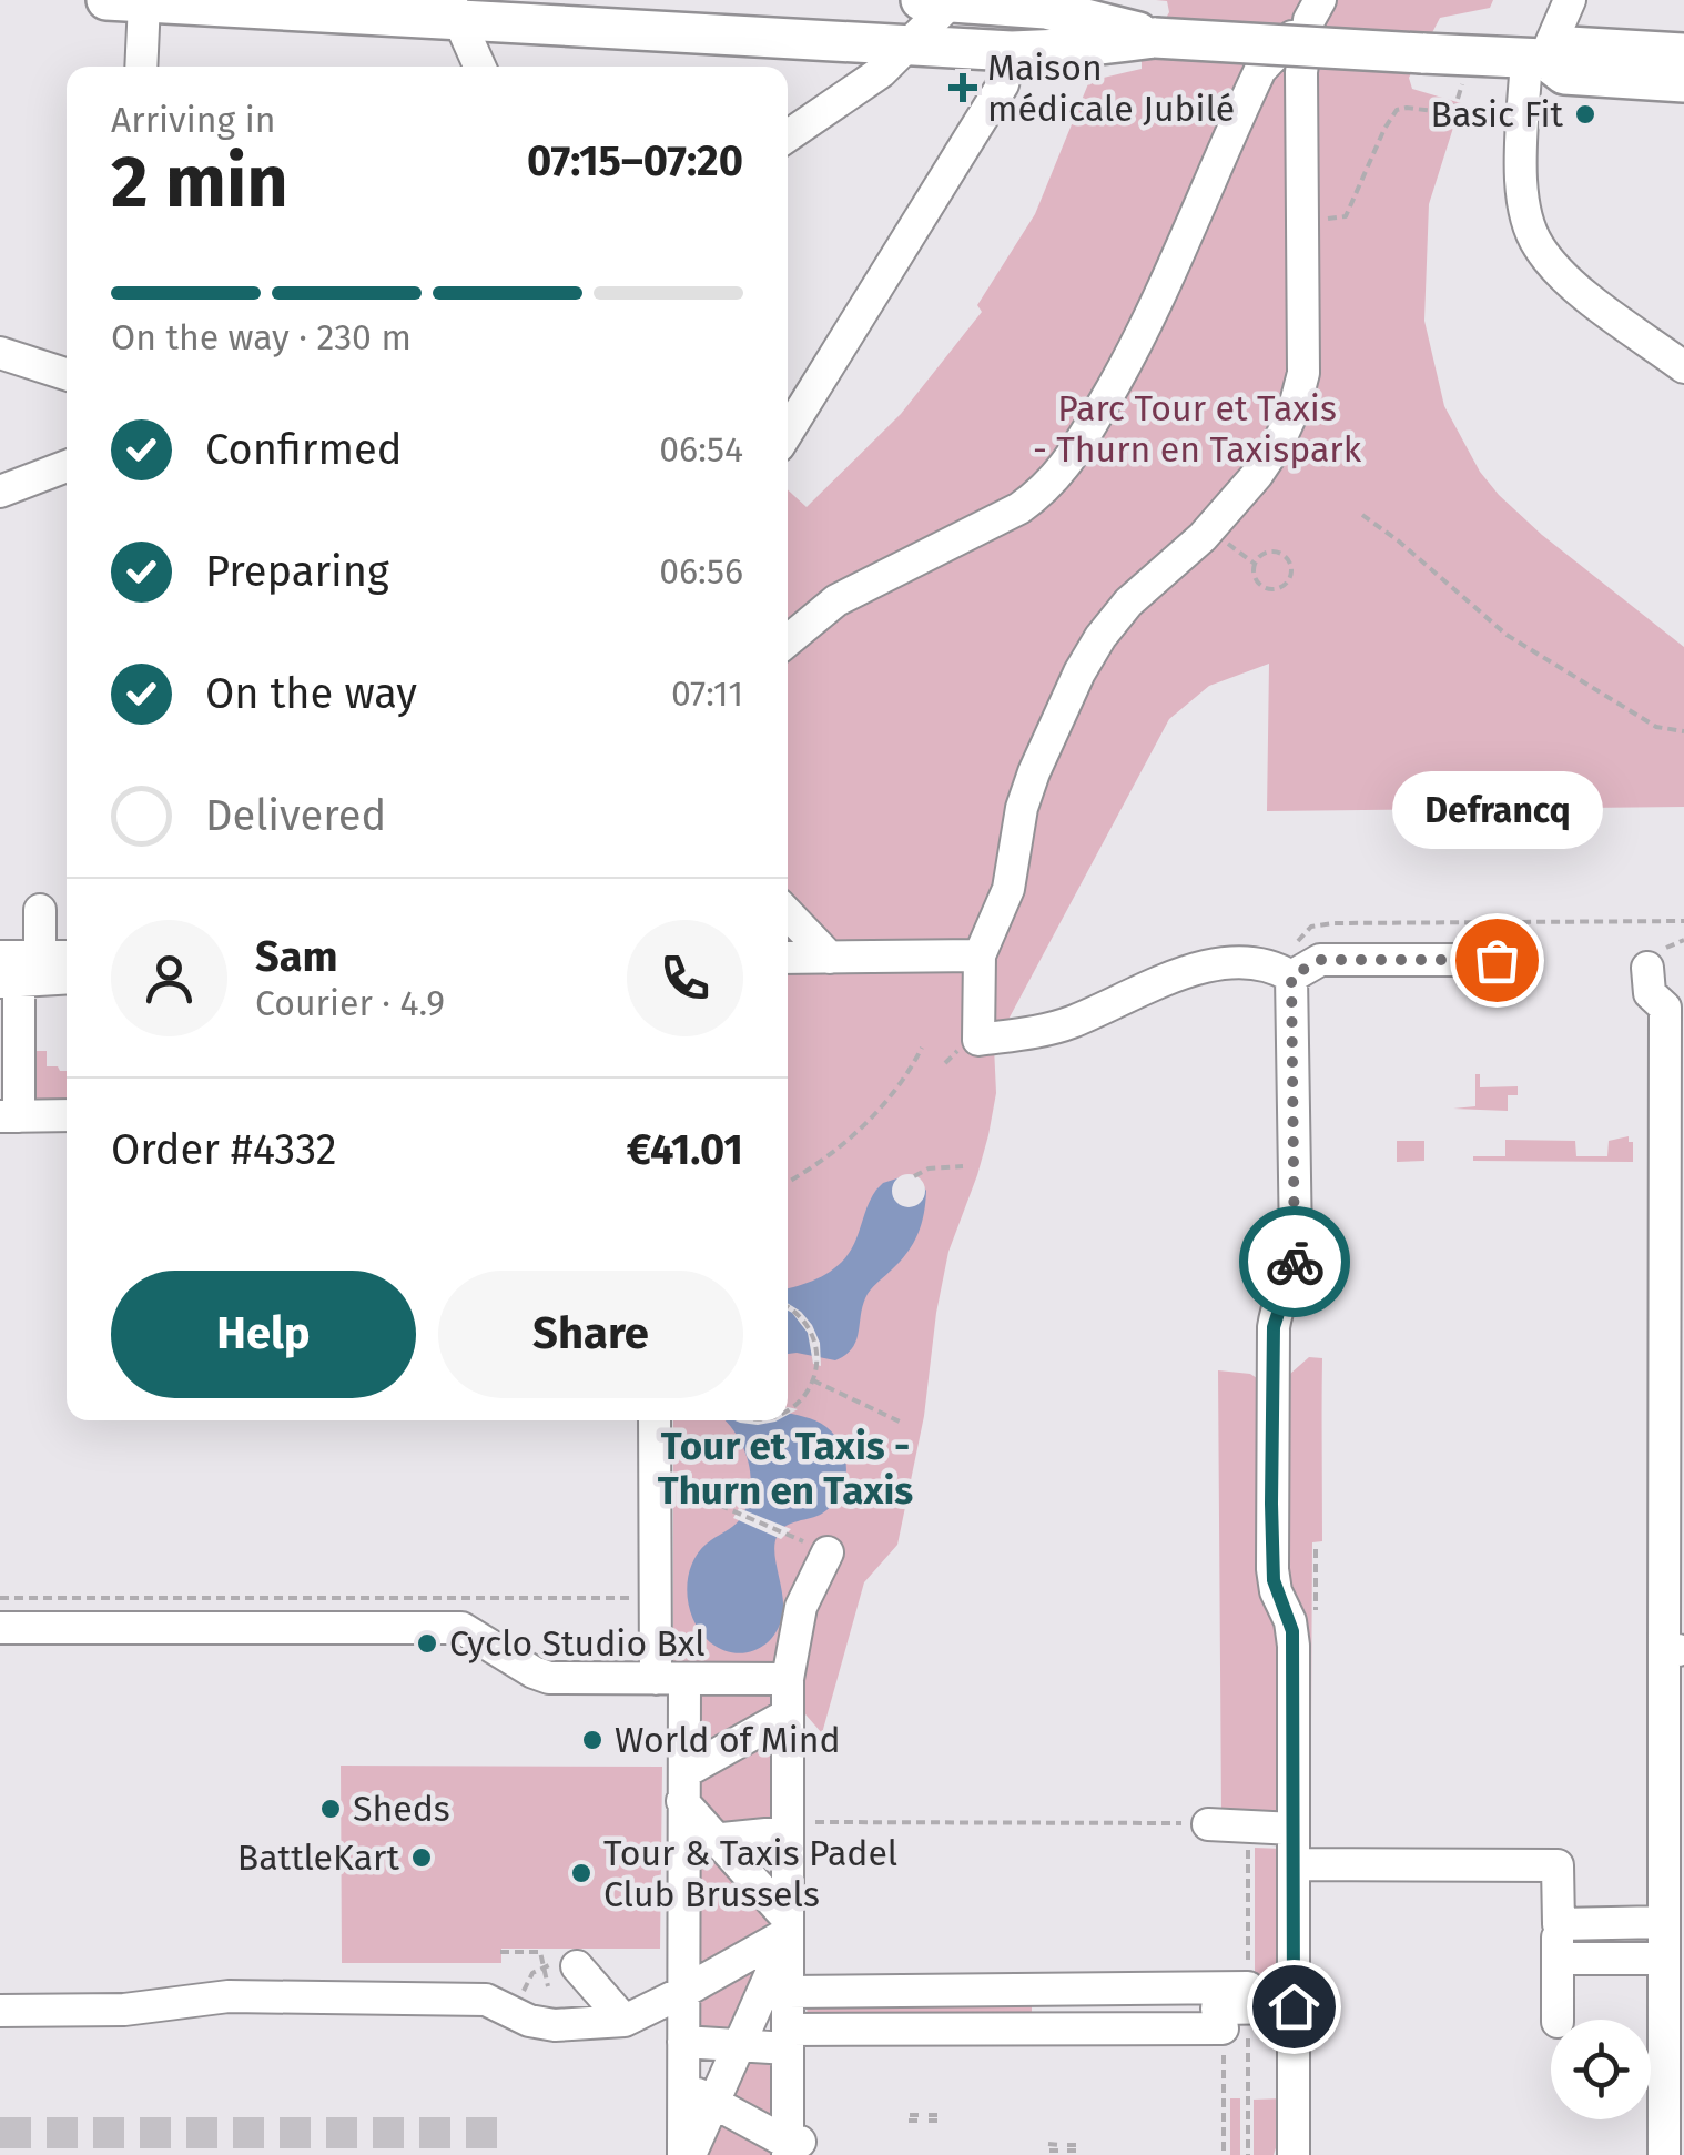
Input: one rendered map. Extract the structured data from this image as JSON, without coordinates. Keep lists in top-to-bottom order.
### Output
{
  "districts": ["Tour et Taxis - Thurn en Taxis"],
  "parks": ["Parc Tour et Taxis - Thurn en Taxispark"],
  "places": {
    "health": ["Maison médicale Jubilé"],
    "other": [
      "Basic Fit",
      "Defrancq",
      "Cyclo Studio Bxl",
      "World of Mind",
      "Sheds",
      "BattleKart",
      "Tour & Taxis Padel Club Brussels"
    ]
  },
  "page": {
    "heading": ["2 min", "Arriving in", "07:15–07:20"],
    "panel": [
      "Sam",
      "Courier · 4.9",
      "Order #4332",
      "€41.01"
    ],
    "bar": "On the way · 230 m",
    "list": [
      ["Confirmed", "06:54"],
      ["Preparing", "06:56"],
      ["On the way", "07:11"],
      "Delivered"
    ],
    "bubble": "Defrancq",
    "buttons": ["Help", "Share"]
  }
}
